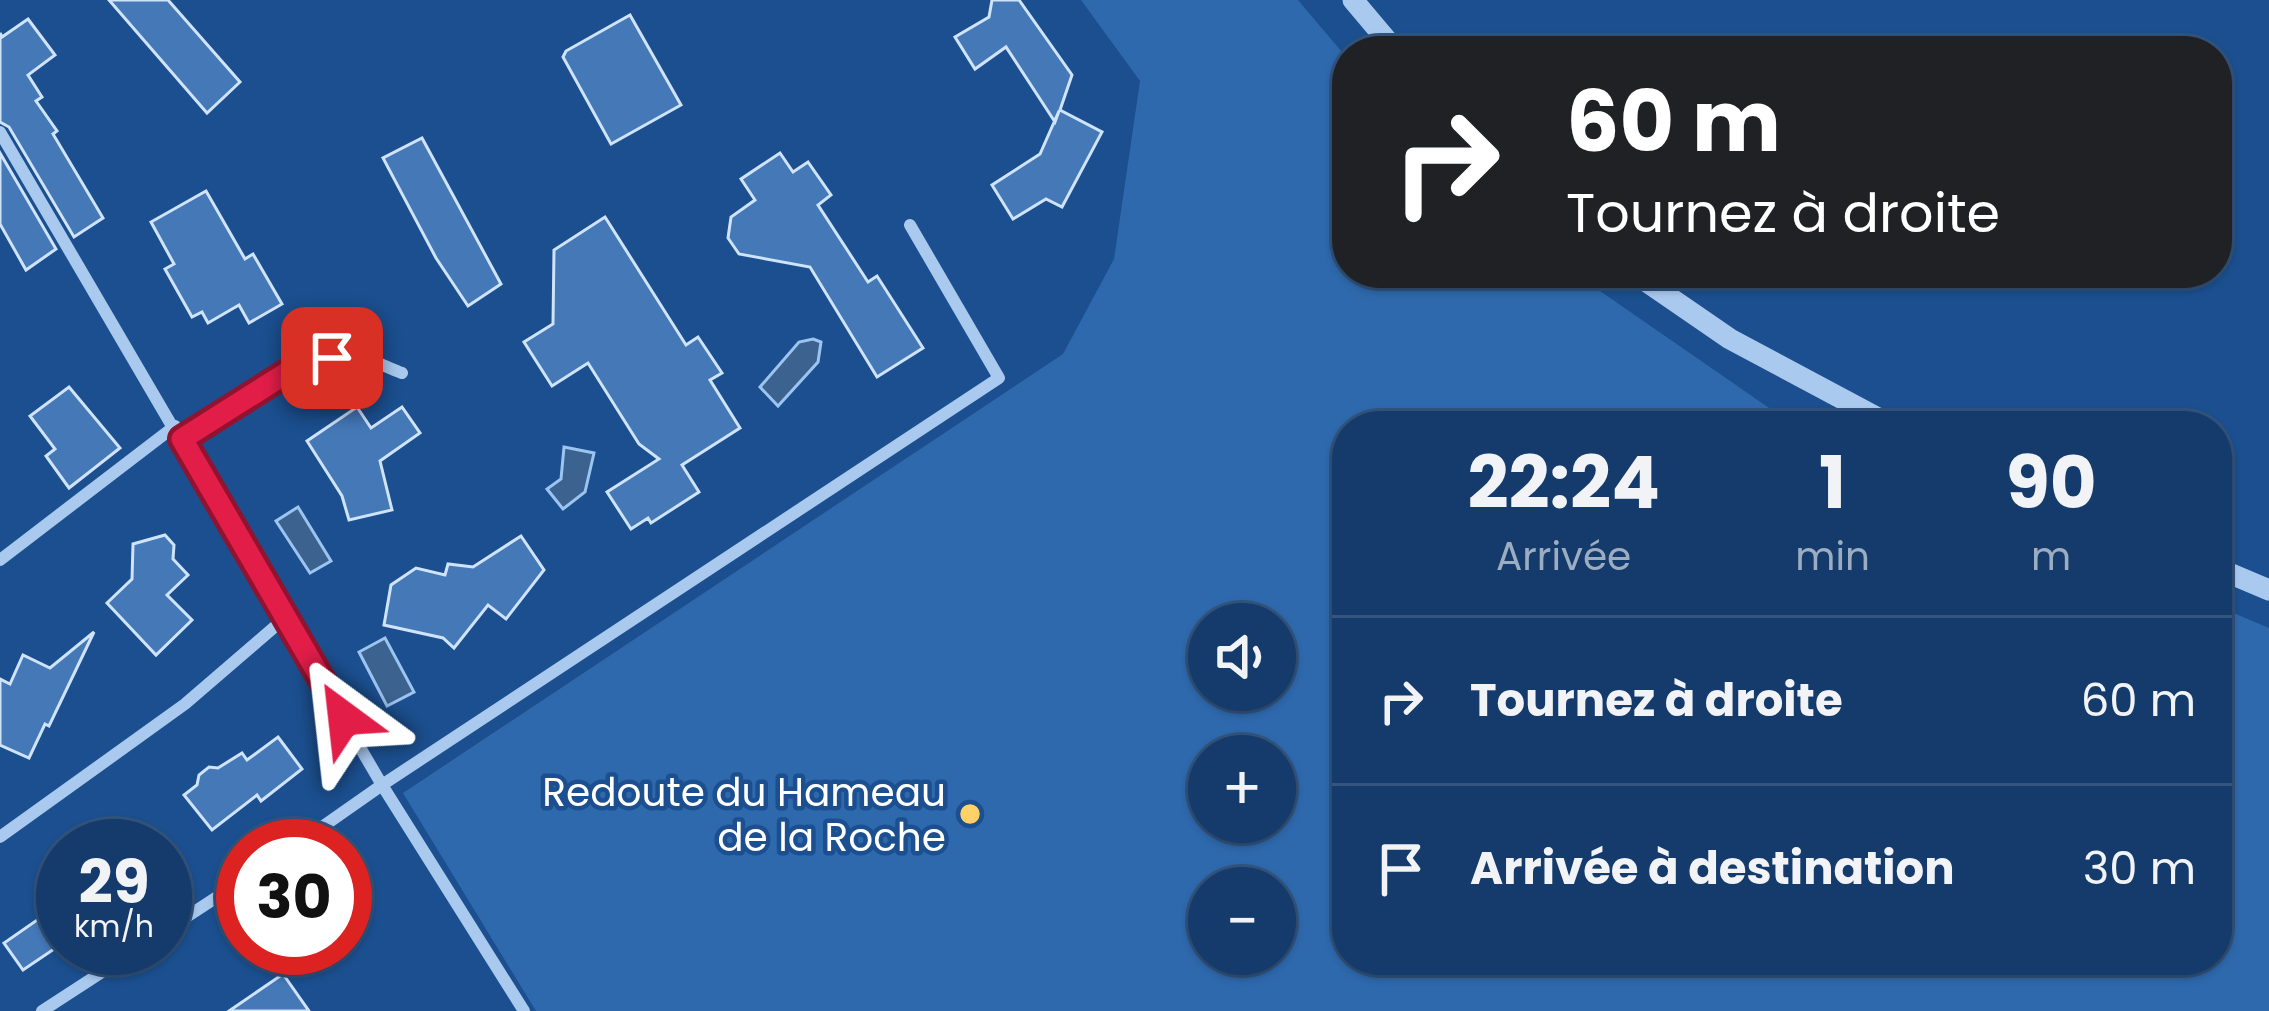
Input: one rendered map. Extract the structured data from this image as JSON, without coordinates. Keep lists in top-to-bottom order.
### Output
{
  "places": ["Redoute du Hameau de la Roche"],
  "page": {
    "turn": ["60 m", "Tournez à droite"],
    "eta": [
      "22:24",
      "Arrivée",
      "1",
      "min",
      "90",
      "m"
    ],
    "map_buttons": ["+", "−"],
    "list": [
      {
        "name": "Tournez à droite",
        "value": "60 m"
      },
      {
        "name": "Arrivée à destination",
        "value": "30 m"
      }
    ],
    "speed": "29 km/h",
    "limit": "30"
  }
}
